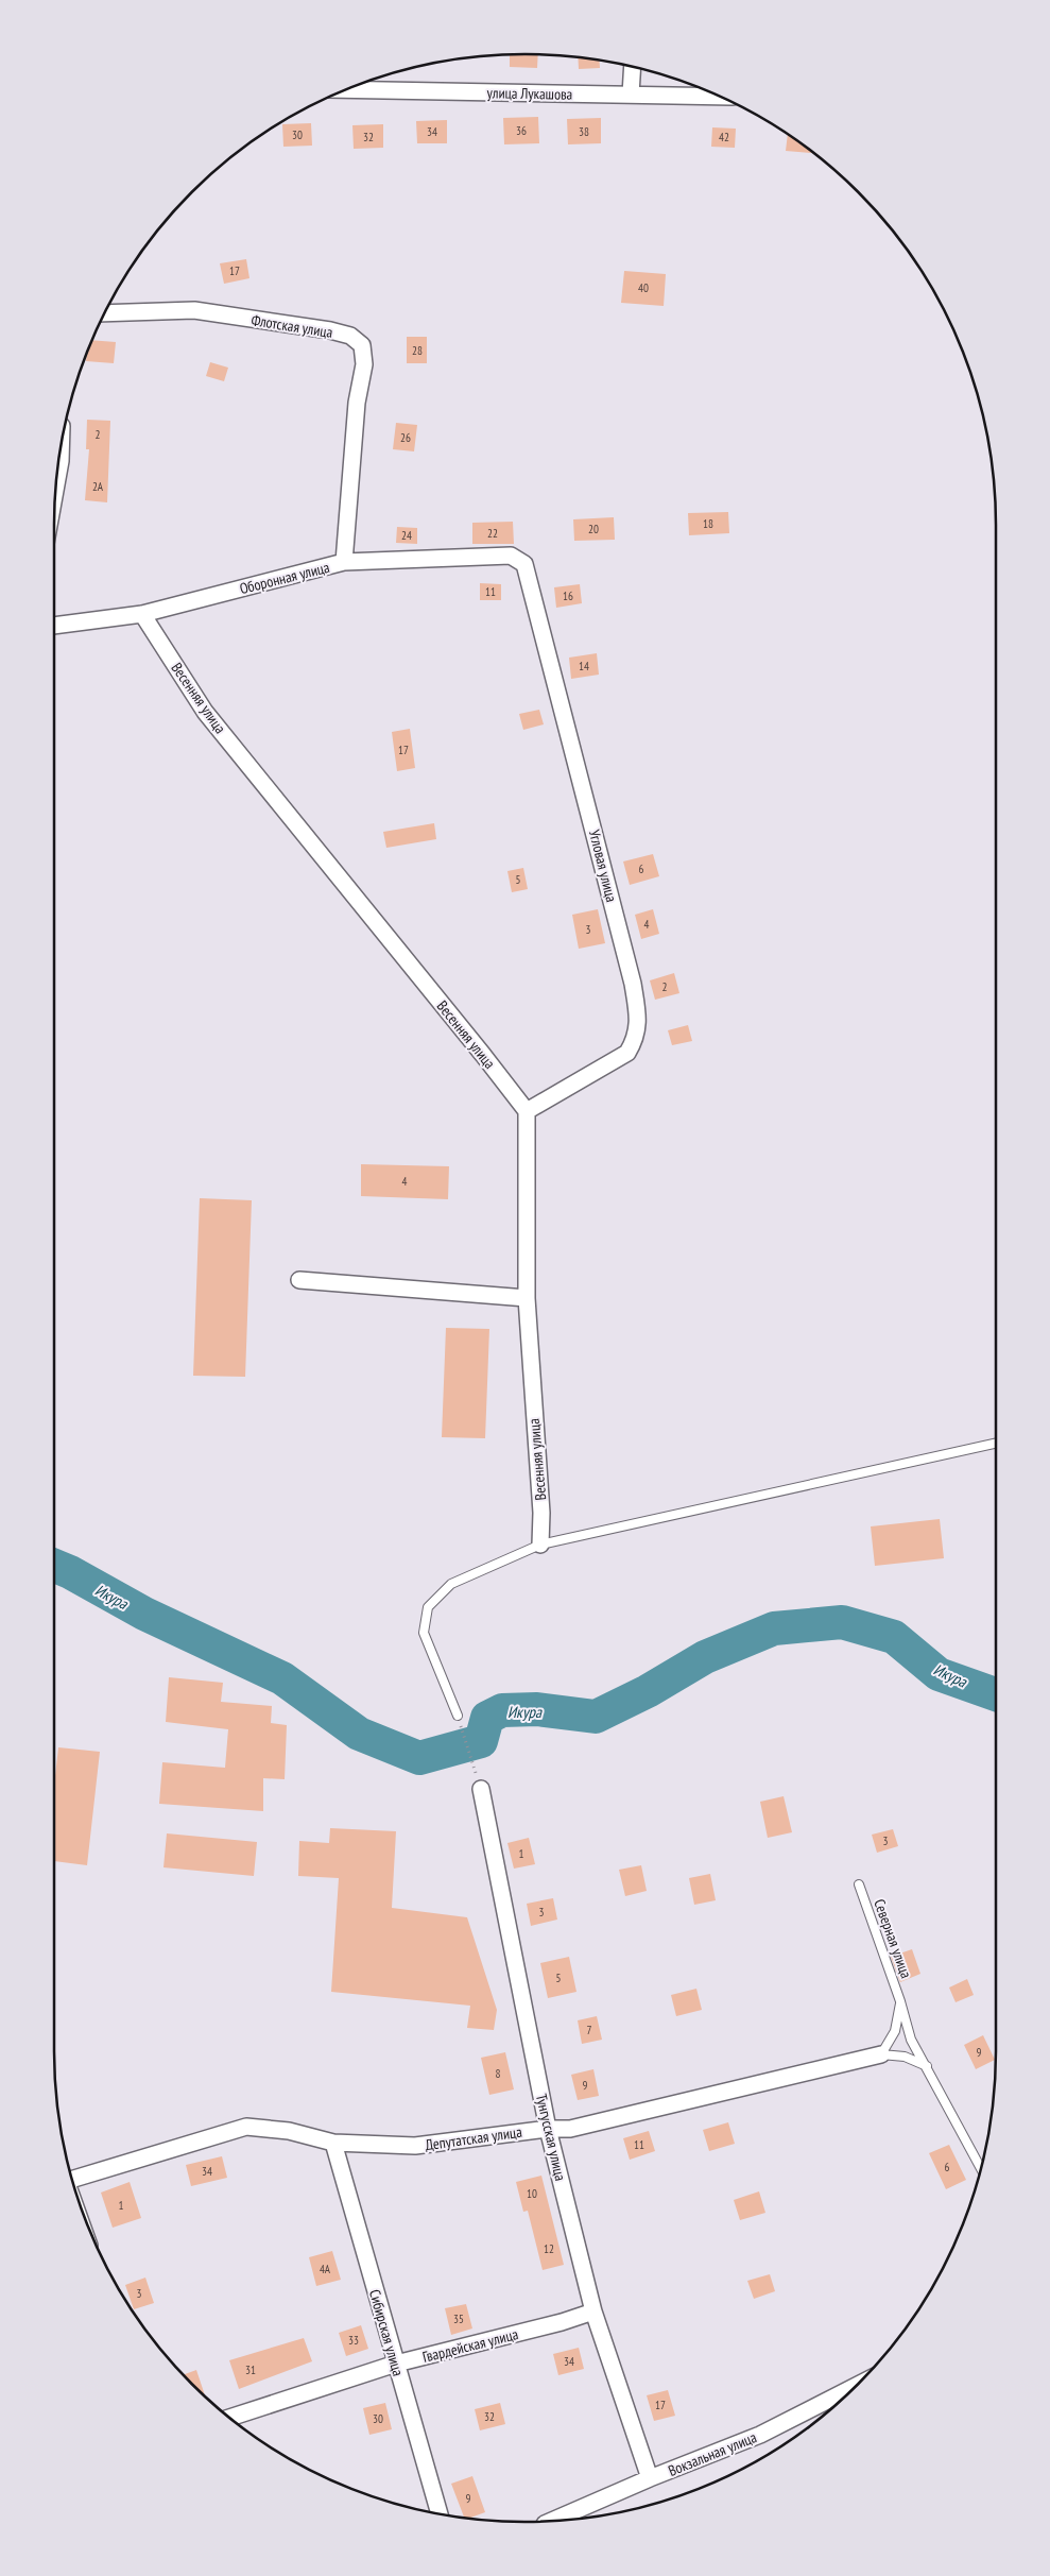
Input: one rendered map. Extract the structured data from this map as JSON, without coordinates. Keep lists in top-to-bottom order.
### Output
{
  "streets": {
    "street": [
      "улица Лукашова",
      "Флотская улица",
      "Оборонная улица",
      "Весенняя улица",
      "Угловая улица",
      "Тунгусская улица",
      "Депутатская улица",
      "Сибирская улица",
      "Гвардейская улица",
      "Вокзальная улица"
    ],
    "lane": ["Северная улица"]
  },
  "crossings": [
    ["Флотская улица", "Оборонная улица"],
    ["Оборонная улица", "Весенняя улица"],
    ["Оборонная улица", "Угловая улица"],
    ["Весенняя улица", "Угловая улица"],
    ["Северная улица", "Депутатская улица"],
    ["Тунгусская улица", "Депутатская улица"],
    ["Тунгусская улица", "Гвардейская улица"],
    ["Тунгусская улица", "Вокзальная улица"],
    ["Депутатская улица", "Сибирская улица"],
    ["Сибирская улица", "Гвардейская улица"]
  ],
  "water": ["Икура"],
  "house_numbers": [
    "36",
    "34",
    "38",
    "30",
    "32",
    "42",
    "17",
    "40",
    "28",
    "2",
    "26",
    "2А",
    "18",
    "20",
    "22",
    "24",
    "11",
    "16",
    "14",
    "17",
    "6",
    "5",
    "4",
    "3",
    "2",
    "4",
    "3",
    "1",
    "3",
    "5",
    "7",
    "9",
    "8",
    "9",
    "11",
    "6",
    "34",
    "10",
    "1",
    "12",
    "4А",
    "3",
    "35",
    "33",
    "34",
    "31",
    "17",
    "32",
    "30",
    "9"
  ]
}
